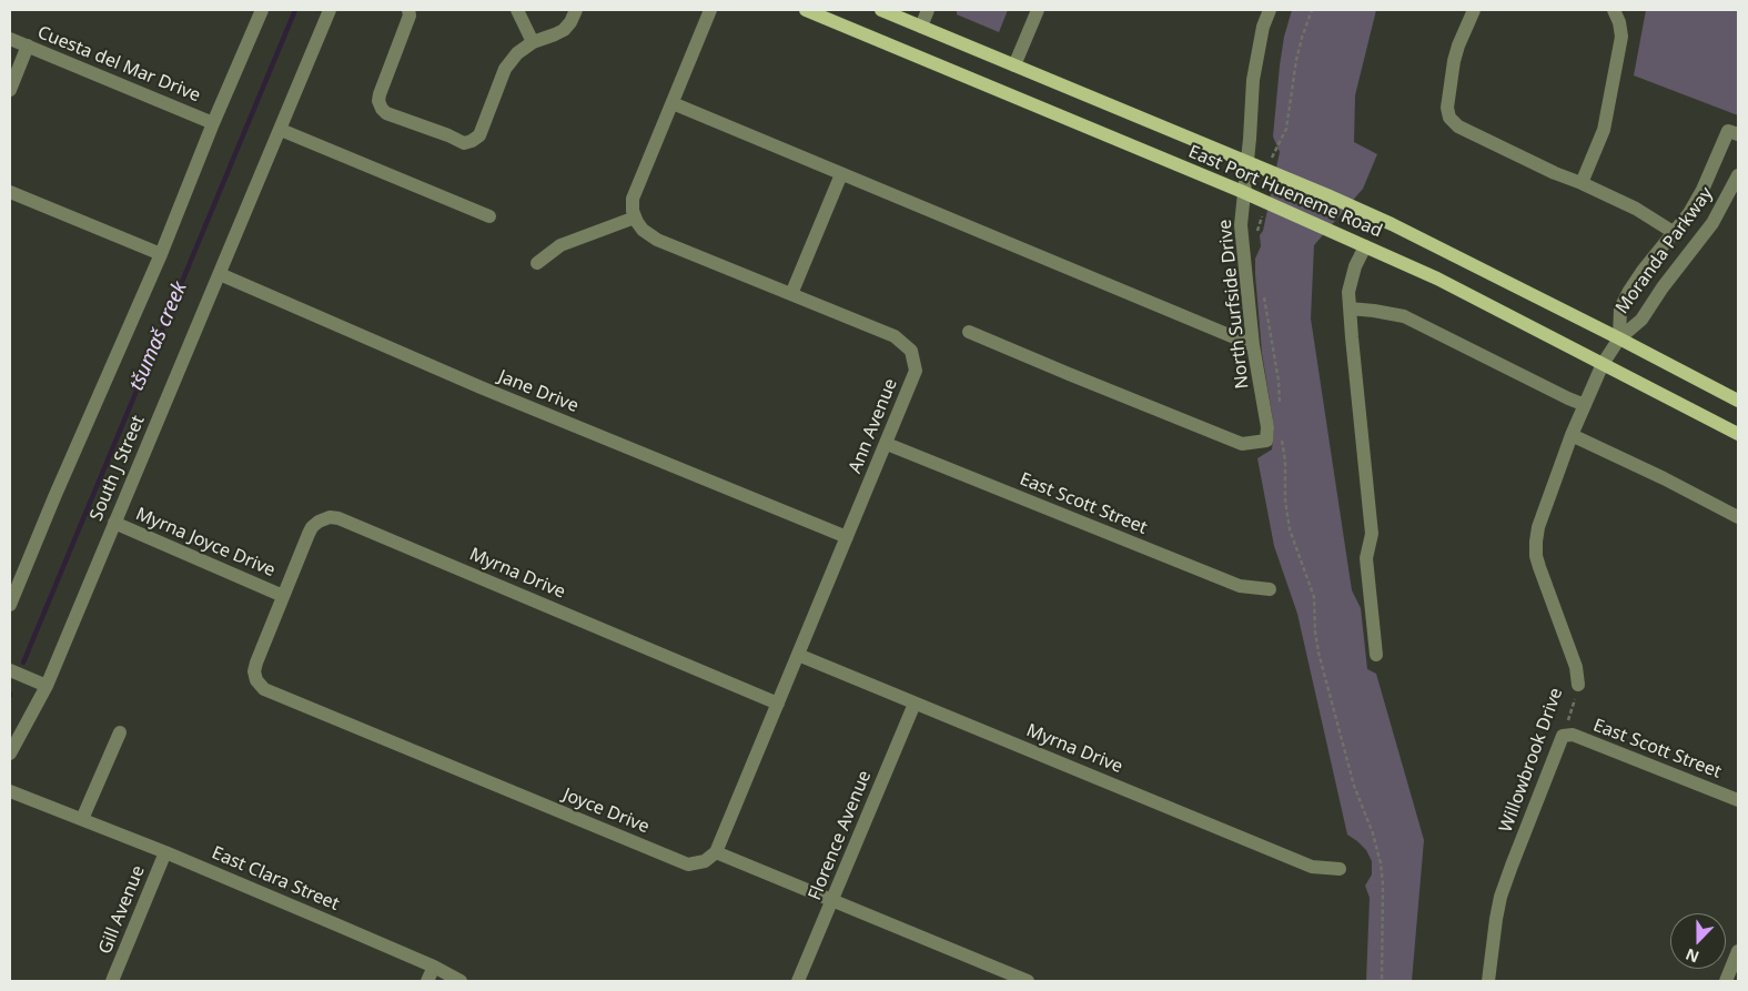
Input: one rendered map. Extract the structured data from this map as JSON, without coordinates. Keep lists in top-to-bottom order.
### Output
{
  "streets": {
    "main road": ["East Port Hueneme Road"],
    "street": [
      "Cuesta del Mar Drive",
      "Moranda Parkway",
      "North Surfside Drive",
      "Jane Drive",
      "Ann Avenue",
      "South J Street",
      "East Scott Street",
      "Myrna Joyce Drive",
      "Myrna Drive",
      "Willowbrook Drive",
      "Joyce Drive",
      "Florence Avenue",
      "East Clara Street",
      "Gill Avenue"
    ]
  },
  "crossings": [
    ["East Port Hueneme Road", "Moranda Parkway"],
    ["East Port Hueneme Road", "North Surfside Drive"],
    ["East Port Hueneme Road", "Willowbrook Drive"],
    ["Moranda Parkway", "Willowbrook Drive"],
    ["Jane Drive", "Ann Avenue"],
    ["Jane Drive", "South J Street"],
    ["Ann Avenue", "East Scott Street"],
    ["Ann Avenue", "Myrna Drive"],
    ["Ann Avenue", "Joyce Drive"],
    ["South J Street", "Myrna Joyce Drive"],
    ["East Scott Street", "Willowbrook Drive"],
    ["Myrna Joyce Drive", "Myrna Drive"],
    ["Myrna Joyce Drive", "Joyce Drive"],
    ["Myrna Drive", "Joyce Drive"],
    ["Myrna Drive", "Florence Avenue"],
    ["East Clara Street", "Gill Avenue"]
  ],
  "water": ["tšumaš creek"],
  "north": "bottom"
}
